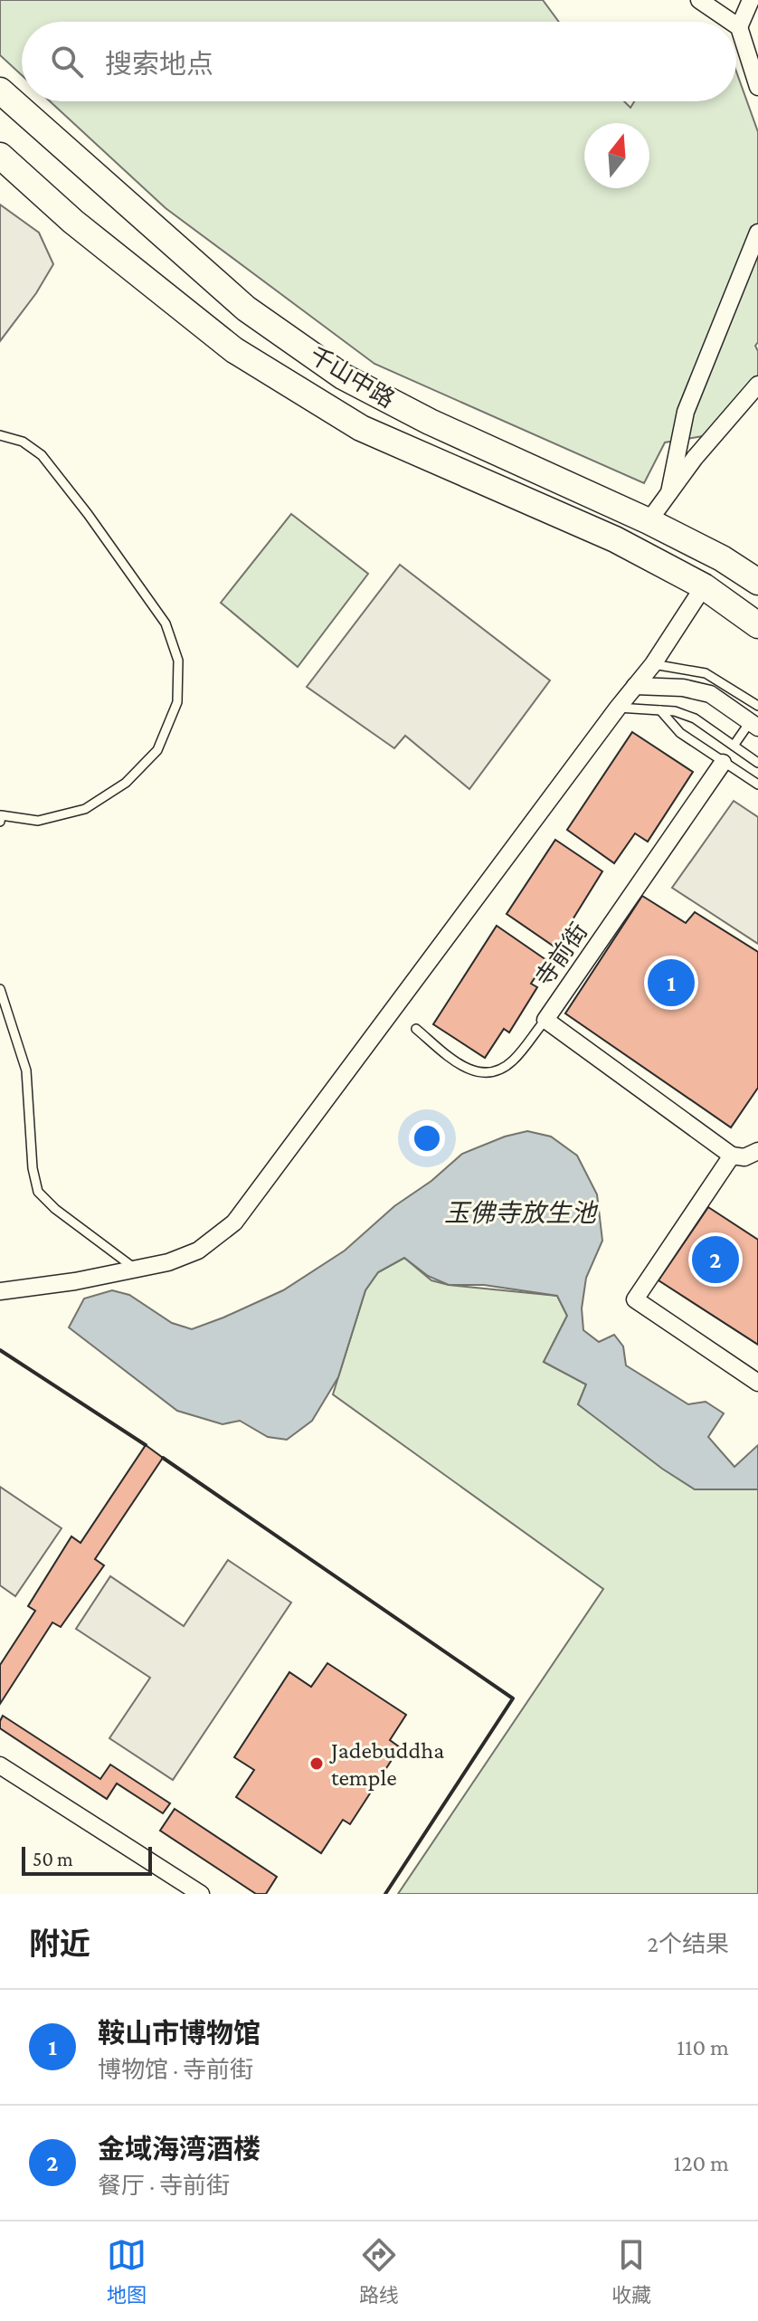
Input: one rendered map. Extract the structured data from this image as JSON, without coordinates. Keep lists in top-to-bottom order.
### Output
{
  "streets": {
    "main road": ["千山中路"],
    "street": ["寺前街"]
  },
  "water": ["玉佛寺放生池"],
  "places": ["Jadebuddha temple"],
  "scale_bar": "50 m",
  "north": "top",
  "page": {
    "search": "搜索地点",
    "pins": ["1", "2"],
    "scale": "50 m",
    "heading": ["附近", "2个结果"],
    "list": [
      {
        "mark": "1",
        "name": "鞍山市博物馆",
        "note": "博物馆 · 寺前街",
        "value": "110 m"
      },
      {
        "mark": "2",
        "name": "金域海湾酒楼",
        "note": "餐厅 · 寺前街",
        "value": "120 m"
      }
    ],
    "nav": ["地图", "路线", "收藏"]
  }
}
